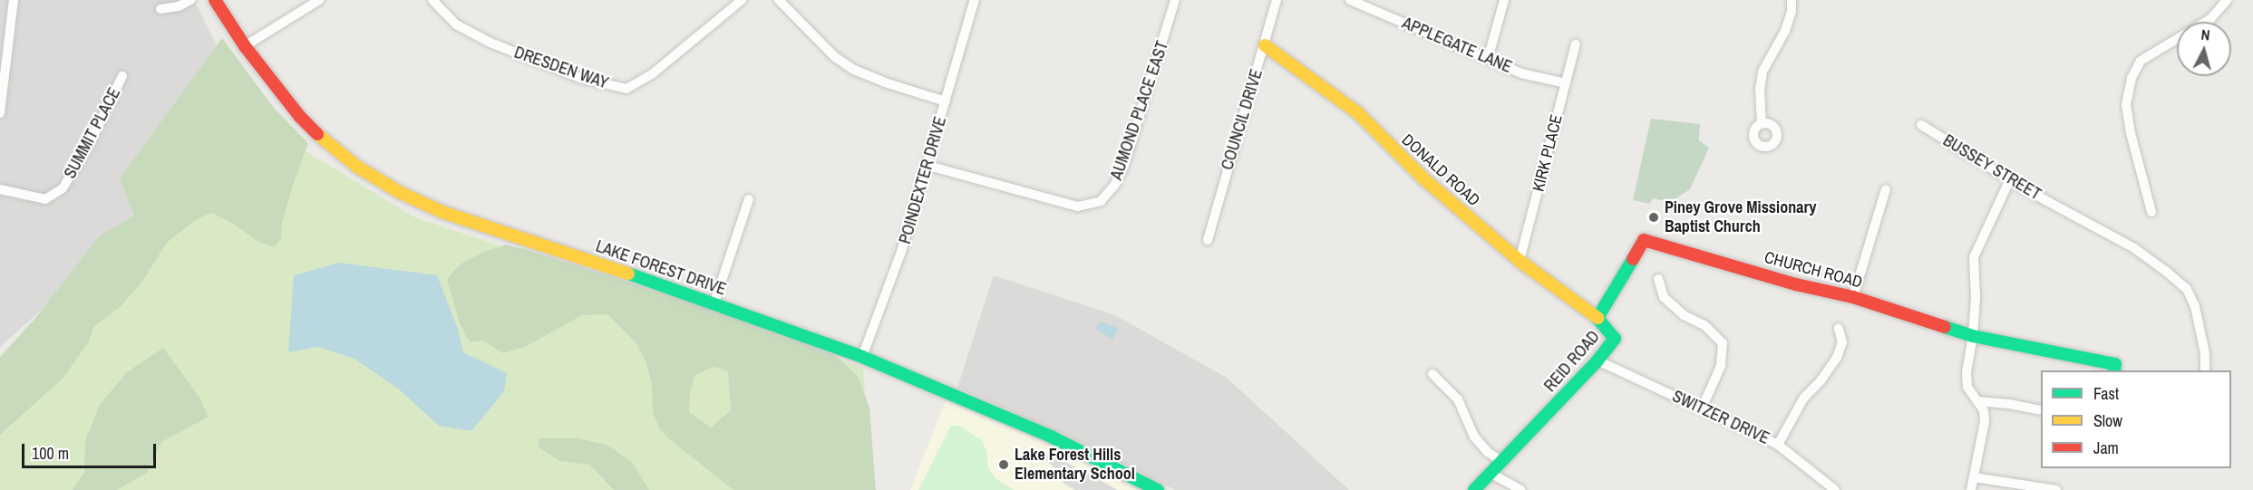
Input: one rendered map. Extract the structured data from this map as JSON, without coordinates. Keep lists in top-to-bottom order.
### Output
{
  "streets": {
    "street": [
      "APPLEGATE LANE",
      "DRESDEN WAY",
      "AUMOND PLACE EAST",
      "COUNCIL DRIVE",
      "SUMMIT PLACE",
      "KIRK PLACE",
      "BUSSEY STREET",
      "DONALD ROAD",
      "POINDEXTER DRIVE",
      "LAKE FOREST DRIVE",
      "CHURCH ROAD",
      "REID ROAD",
      "SWITZER DRIVE"
    ]
  },
  "crossings": [
    ["APPLEGATE LANE", "KIRK PLACE"],
    ["AUMOND PLACE EAST", "POINDEXTER DRIVE"],
    ["COUNCIL DRIVE", "DONALD ROAD"],
    ["KIRK PLACE", "DONALD ROAD"],
    ["DONALD ROAD", "REID ROAD"],
    ["POINDEXTER DRIVE", "LAKE FOREST DRIVE"],
    ["CHURCH ROAD", "REID ROAD"],
    ["REID ROAD", "SWITZER DRIVE"]
  ],
  "places": ["Piney Grove Missionary Baptist Church", "Lake Forest Hills Elementary School"],
  "legend": ["Fast", "Slow", "Jam"],
  "scale_bar": "100 m",
  "north": "top"
}
